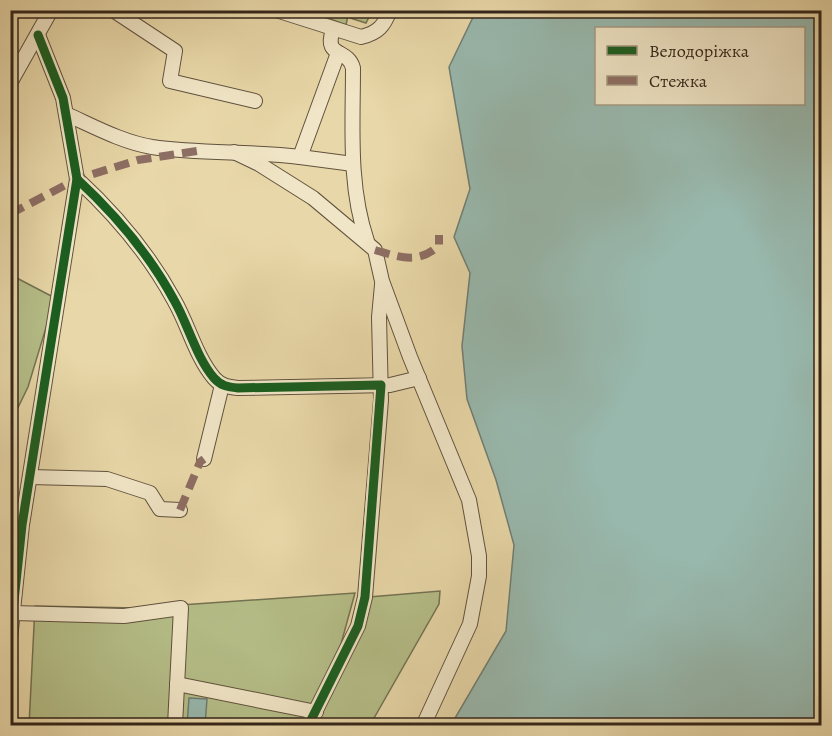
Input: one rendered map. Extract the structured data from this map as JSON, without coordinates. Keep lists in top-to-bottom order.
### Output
{
  "legend": ["Велодоріжка", "Стежка"]
}
